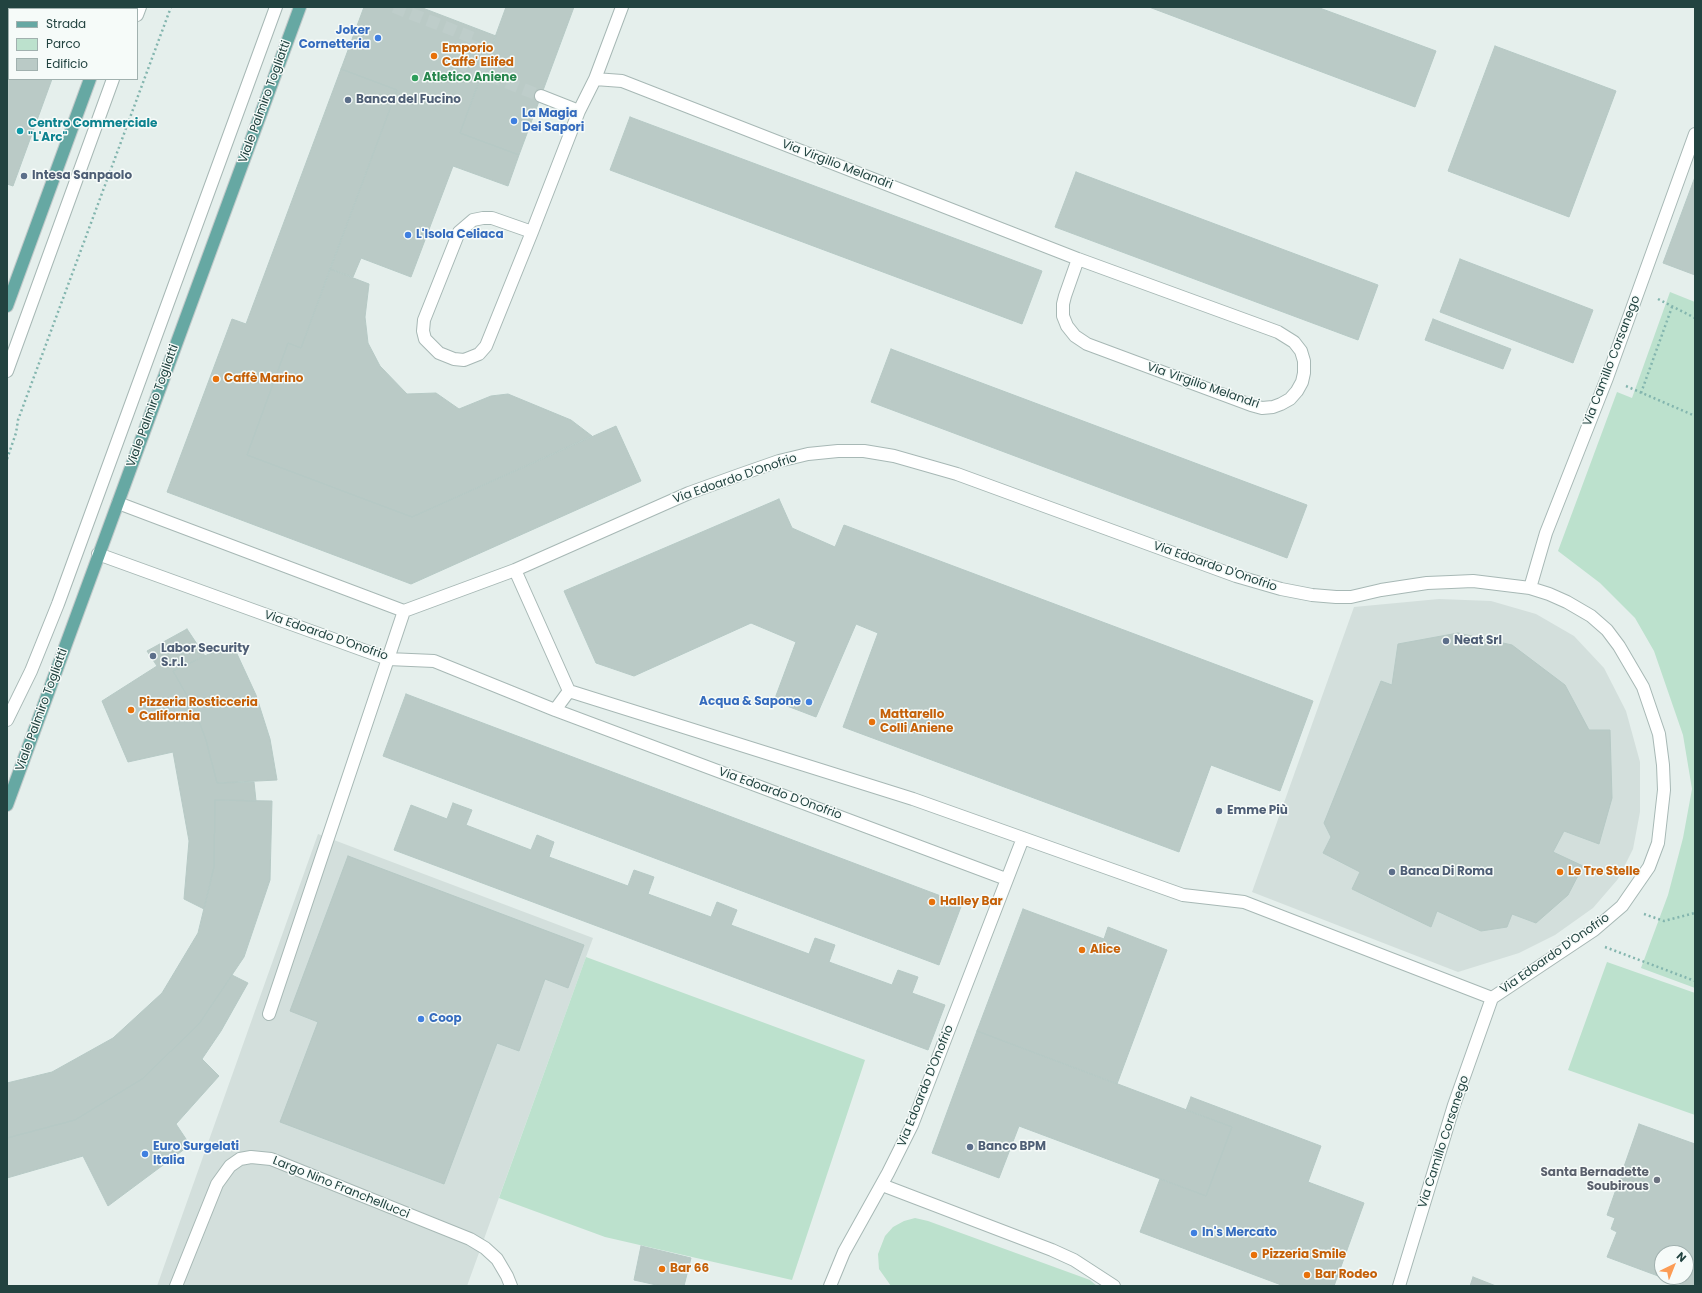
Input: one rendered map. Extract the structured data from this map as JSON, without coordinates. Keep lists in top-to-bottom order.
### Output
{
  "streets": {
    "main road": ["Viale Palmiro Togliatti"],
    "street": [
      "Via Virgilio Melandri",
      "Via Camillo Corsanego",
      "Via Edoardo D'Onofrio",
      "Largo Nino Franchellucci"
    ]
  },
  "crossings": [
    ["Viale Palmiro Togliatti", "Via Edoardo D'Onofrio"],
    ["Via Camillo Corsanego", "Via Edoardo D'Onofrio"]
  ],
  "places": [
    "Joker Cornetteria",
    "Emporio Caffe' Elifed",
    "Atletico Aniene",
    "Banca del Fucino",
    "La Magia Dei Sapori",
    "Centro Commerciale \"L'Arc\"",
    "Intesa Sanpaolo",
    "L'Isola Celiaca",
    "Caffè Marino",
    "Neat Srl",
    "Labor Security S.r.l.",
    "Acqua & Sapone",
    "Pizzeria Rosticceria California",
    "Mattarello Colli Aniene",
    "Emme Più",
    "Banca Di Roma",
    "Le Tre Stelle",
    "Halley Bar",
    "Alice",
    "Coop",
    "Banco BPM",
    "Euro Surgelati Italia",
    "Santa Bernadette Soubirous",
    "In's Mercato",
    "Pizzeria Smile",
    "Bar 66",
    "Bar Rodeo"
  ],
  "legend": ["Strada", "Parco", "Edificio"],
  "north": "top right"
}
